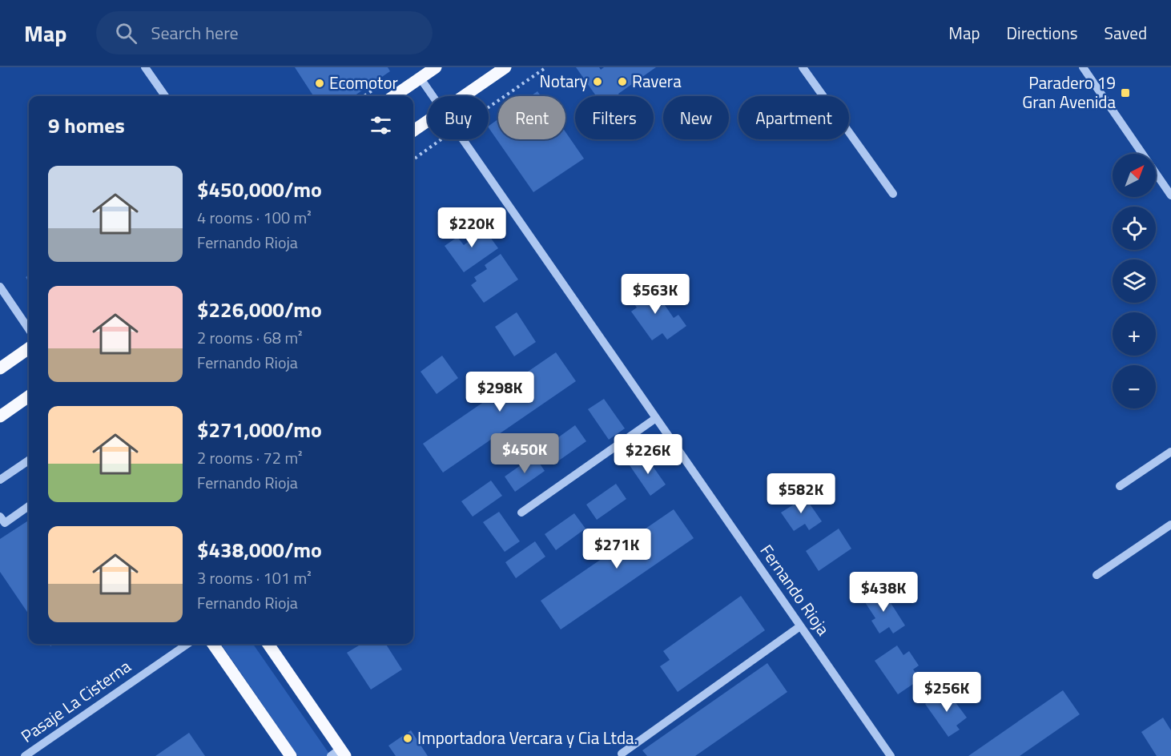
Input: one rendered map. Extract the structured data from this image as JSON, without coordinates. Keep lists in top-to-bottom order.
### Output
{
  "streets": {
    "street": ["Fernando Rioja", "Pasaje La Cisterna"]
  },
  "places": {
    "other": [
      "Notary",
      "Ravera",
      "Ecomotor",
      "Importadora Vercara y Cia Ltda."
    ],
    "transit": ["Paradero 19 Gran Avenida"]
  },
  "north": "top right",
  "page": {
    "header": "Map",
    "search": "Search here",
    "nav": ["Map", "Directions", "Saved"],
    "chip": [
      "Buy",
      "Rent",
      "Filters",
      "New",
      "Apartment"
    ],
    "heading": "9 homes",
    "map_buttons": ["+", "−"],
    "list": [
      {
        "name": "$450,000/mo",
        "note": "4 rooms · 100 m² · Fernando Rioja"
      },
      {
        "name": "$226,000/mo",
        "note": "2 rooms · 68 m² · Fernando Rioja"
      },
      {
        "name": "$271,000/mo",
        "note": "2 rooms · 72 m² · Fernando Rioja"
      },
      {
        "name": "$438,000/mo",
        "note": "3 rooms · 101 m² · Fernando Rioja"
      }
    ],
    "price": [
      "$220K",
      "$563K",
      "$298K",
      "$450K",
      "$226K",
      "$582K",
      "$271K",
      "$438K",
      "$256K"
    ]
  }
}
